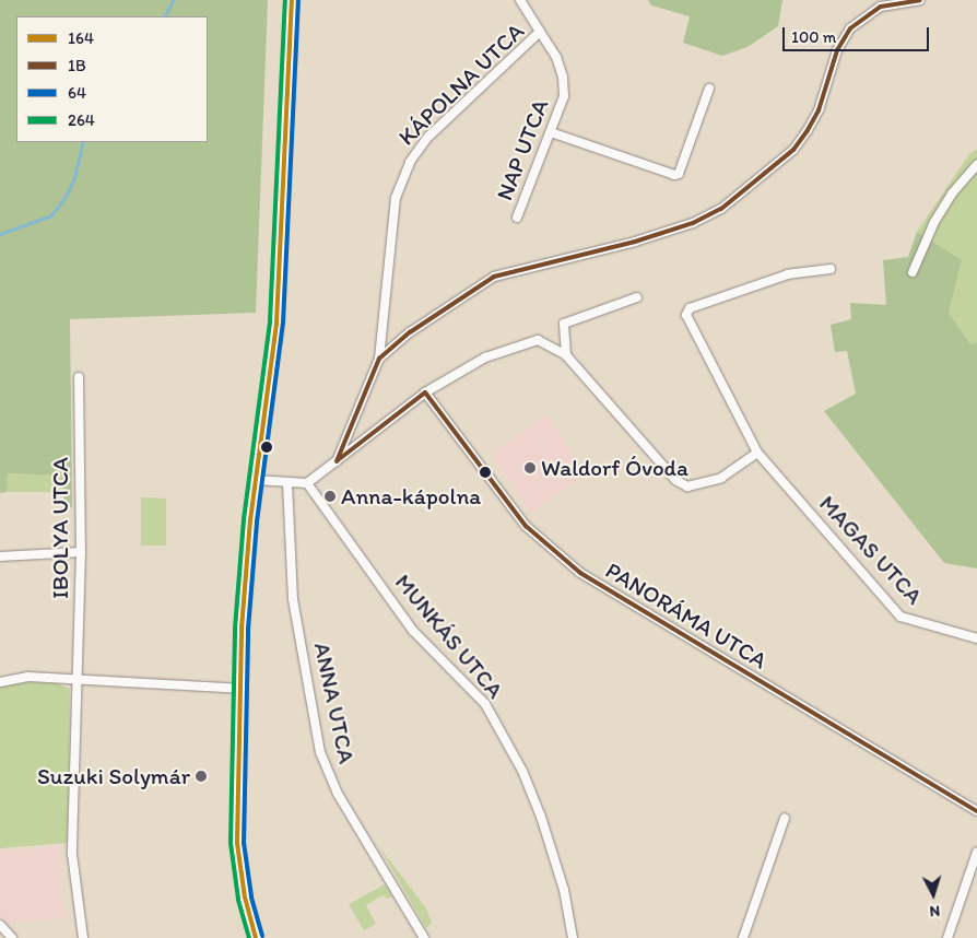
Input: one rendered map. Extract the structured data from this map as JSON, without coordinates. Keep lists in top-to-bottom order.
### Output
{
  "streets": {
    "street": [
      "KÁPOLNA UTCA",
      "NAP UTCA",
      "IBOLYA UTCA",
      "MAGAS UTCA",
      "PANORÁMA UTCA",
      "MUNKÁS UTCA",
      "ANNA UTCA"
    ]
  },
  "crossings": [
    ["KÁPOLNA UTCA", "NAP UTCA"]
  ],
  "places": ["Waldorf Óvoda", "Anna-kápolna", "Suzuki Solymár"],
  "lines": [
    "transit line 164",
    "transit line 1B",
    "transit line 64",
    "transit line 264"
  ],
  "legend": [
    "164",
    "1B",
    "64",
    "264"
  ],
  "scale_bar": "100 m",
  "north": "bottom"
}
